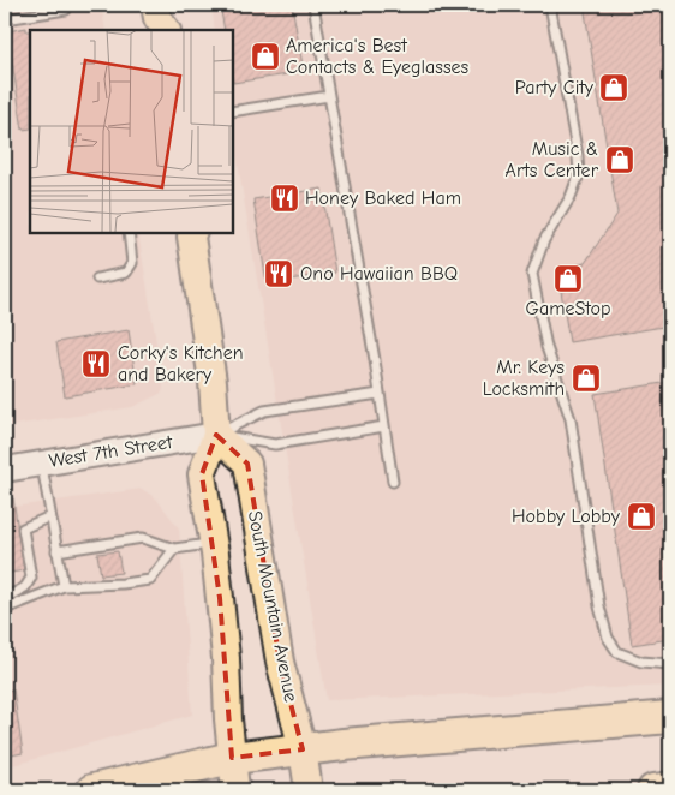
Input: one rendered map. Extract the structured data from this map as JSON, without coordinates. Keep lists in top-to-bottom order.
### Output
{
  "streets": {
    "main road": ["West 7th Street", "South Mountain Avenue"]
  },
  "crossings": [
    ["West 7th Street", "South Mountain Avenue"]
  ],
  "places": {
    "shop": [
      "America's Best Contacts & Eyeglasses",
      "Party City",
      "Music & Arts Center",
      "GameStop",
      "Mr. Keys Locksmith",
      "Hobby Lobby"
    ],
    "restaurant": ["Honey Baked Ham", "Ono Hawaiian BBQ", "Corky's Kitchen and Bakery"]
  }
}
